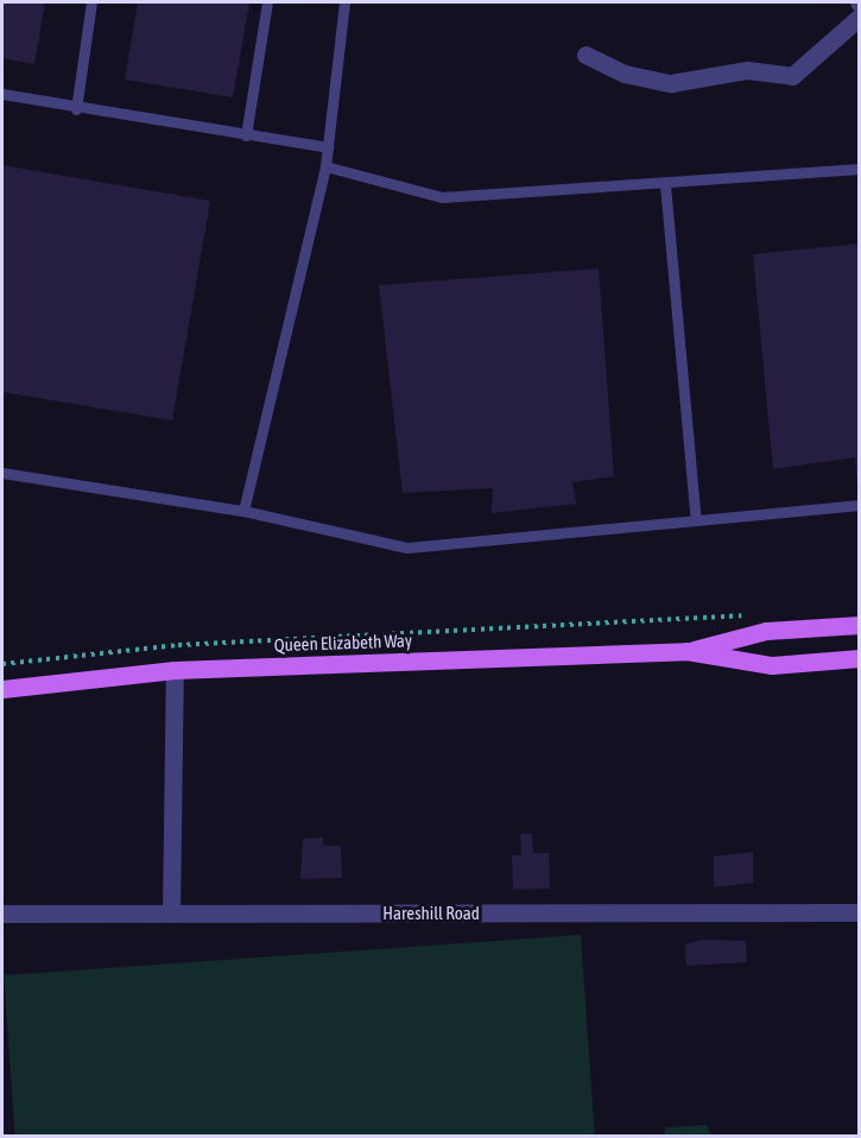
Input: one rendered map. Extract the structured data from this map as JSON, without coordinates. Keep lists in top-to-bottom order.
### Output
{
  "streets": {
    "main road": ["Queen Elizabeth Way"],
    "street": ["Hareshill Road"]
  }
}
